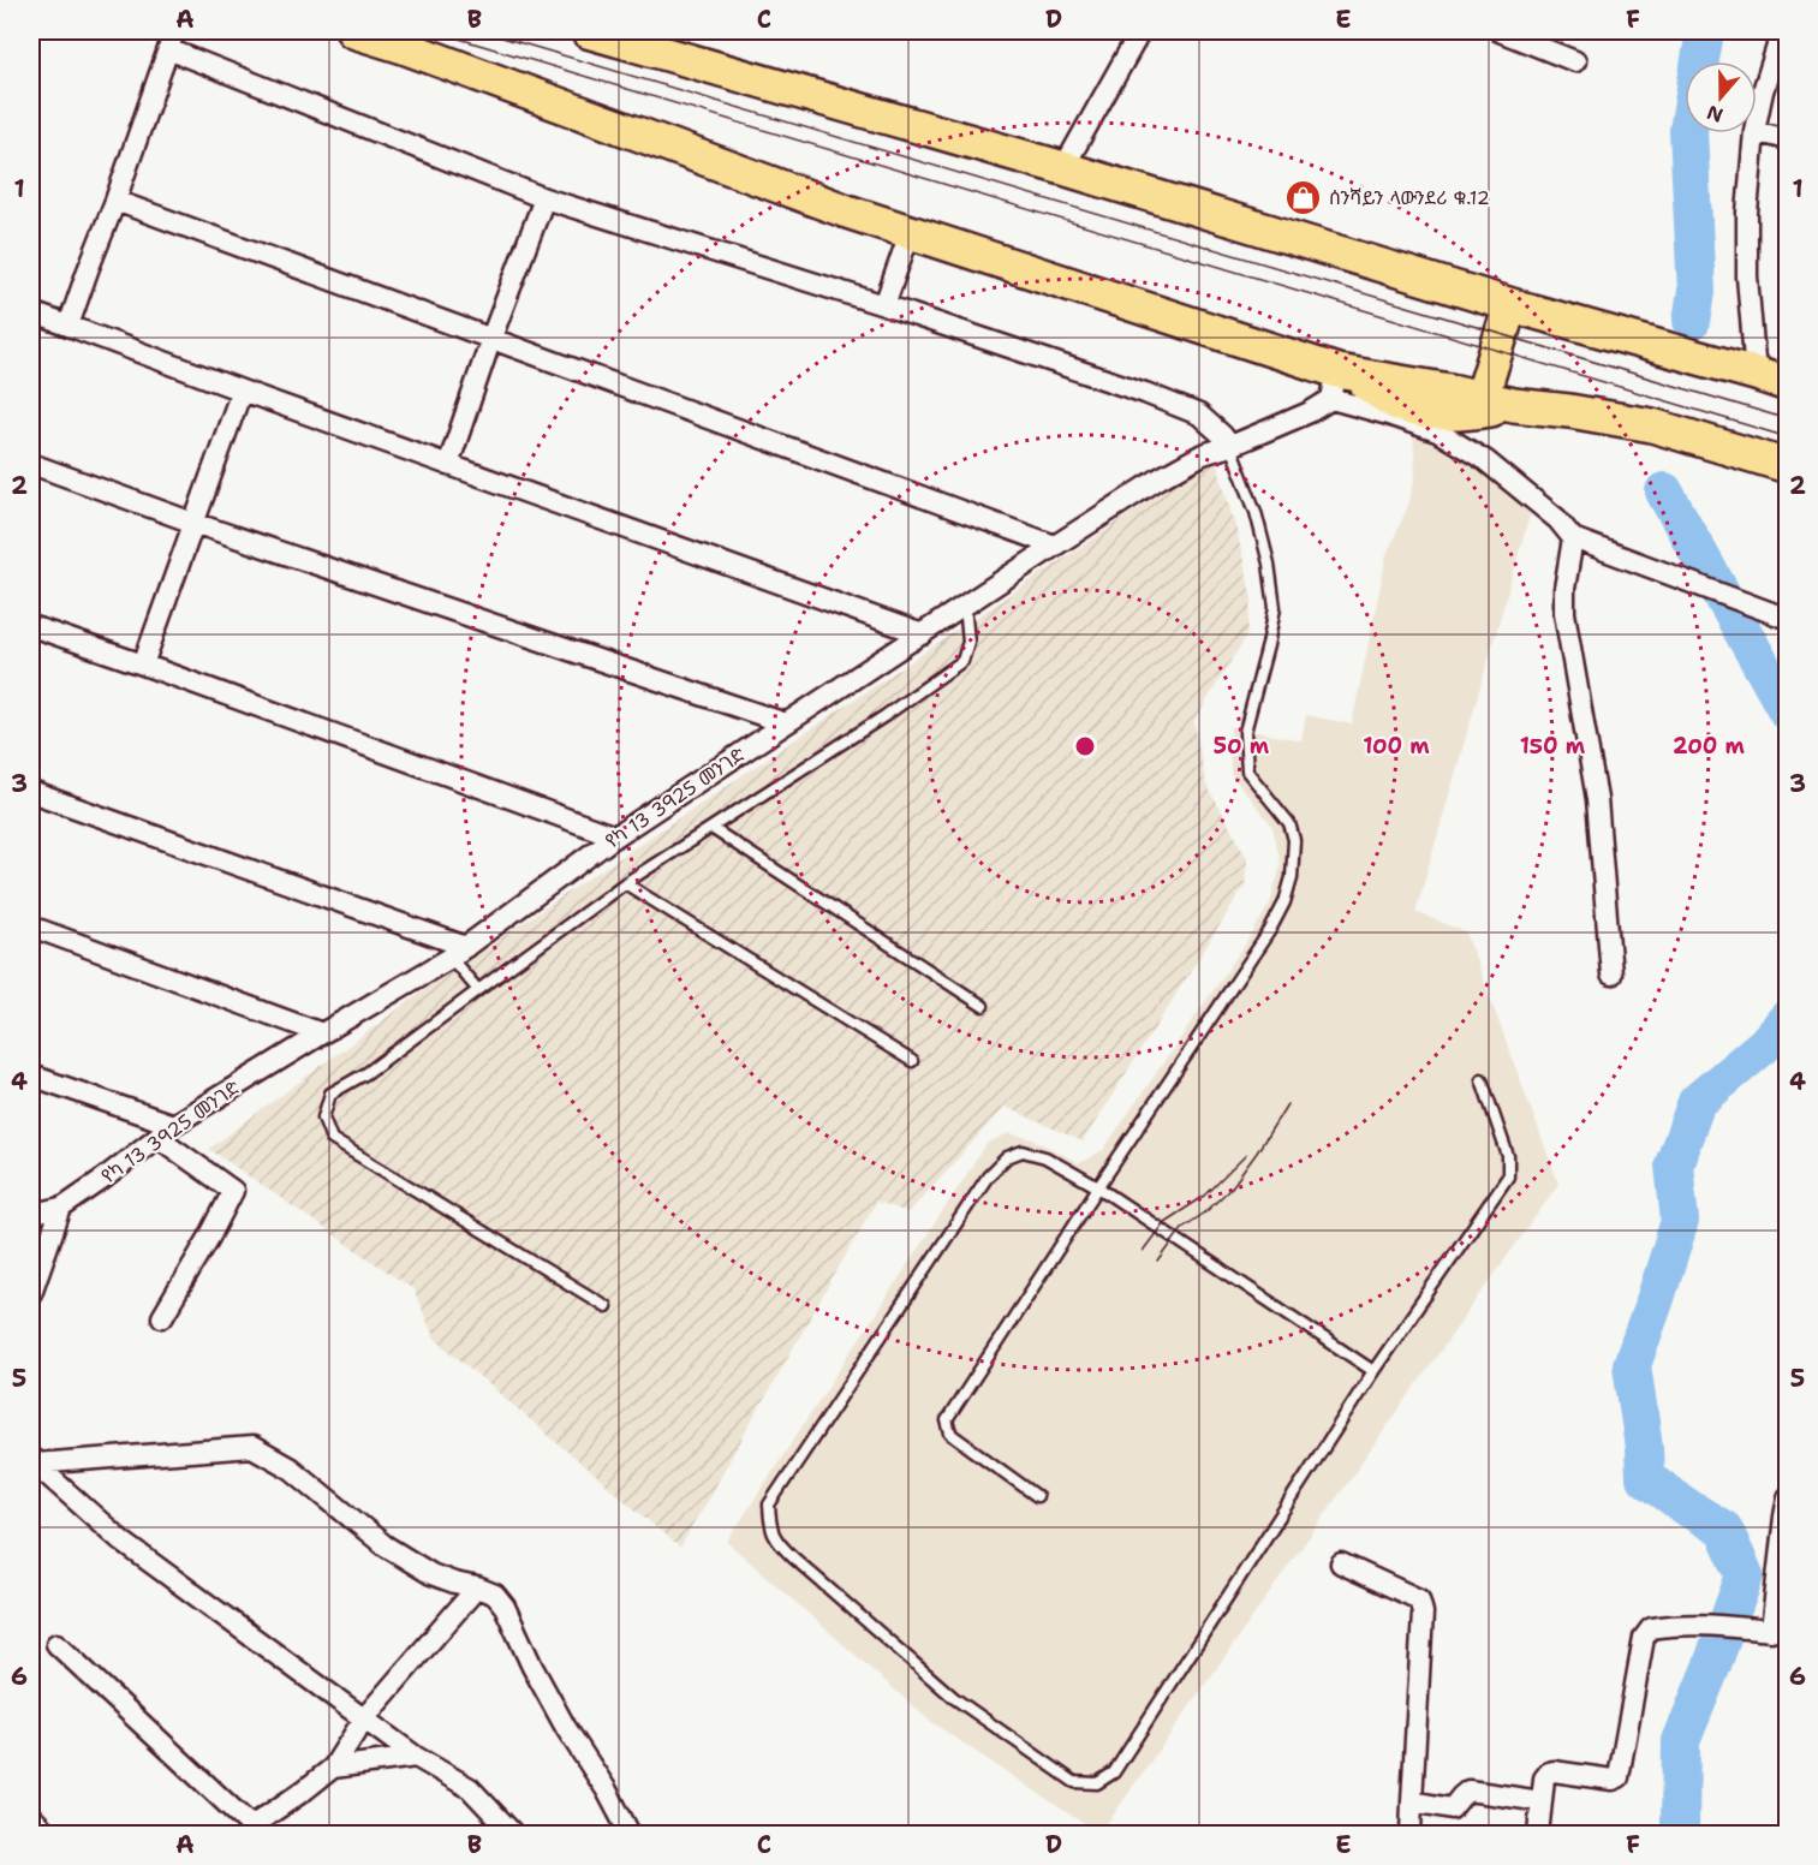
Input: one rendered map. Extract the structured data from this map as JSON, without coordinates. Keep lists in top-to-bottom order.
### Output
{
  "streets": {
    "street": ["የካ 13 3925 መንገድ"]
  },
  "places": {
    "shop": ["ሰንሻይን ላውንደሪ ቁ.12"]
  },
  "north": "bottom",
  "grid": {
    "columns": [
      "A",
      "B",
      "C",
      "D",
      "E",
      "F"
    ],
    "rows": [
      "1",
      "2",
      "3",
      "4",
      "5",
      "6"
    ]
  },
  "rings": [
    "50 m",
    "100 m",
    "150 m",
    "200 m"
  ]
}
